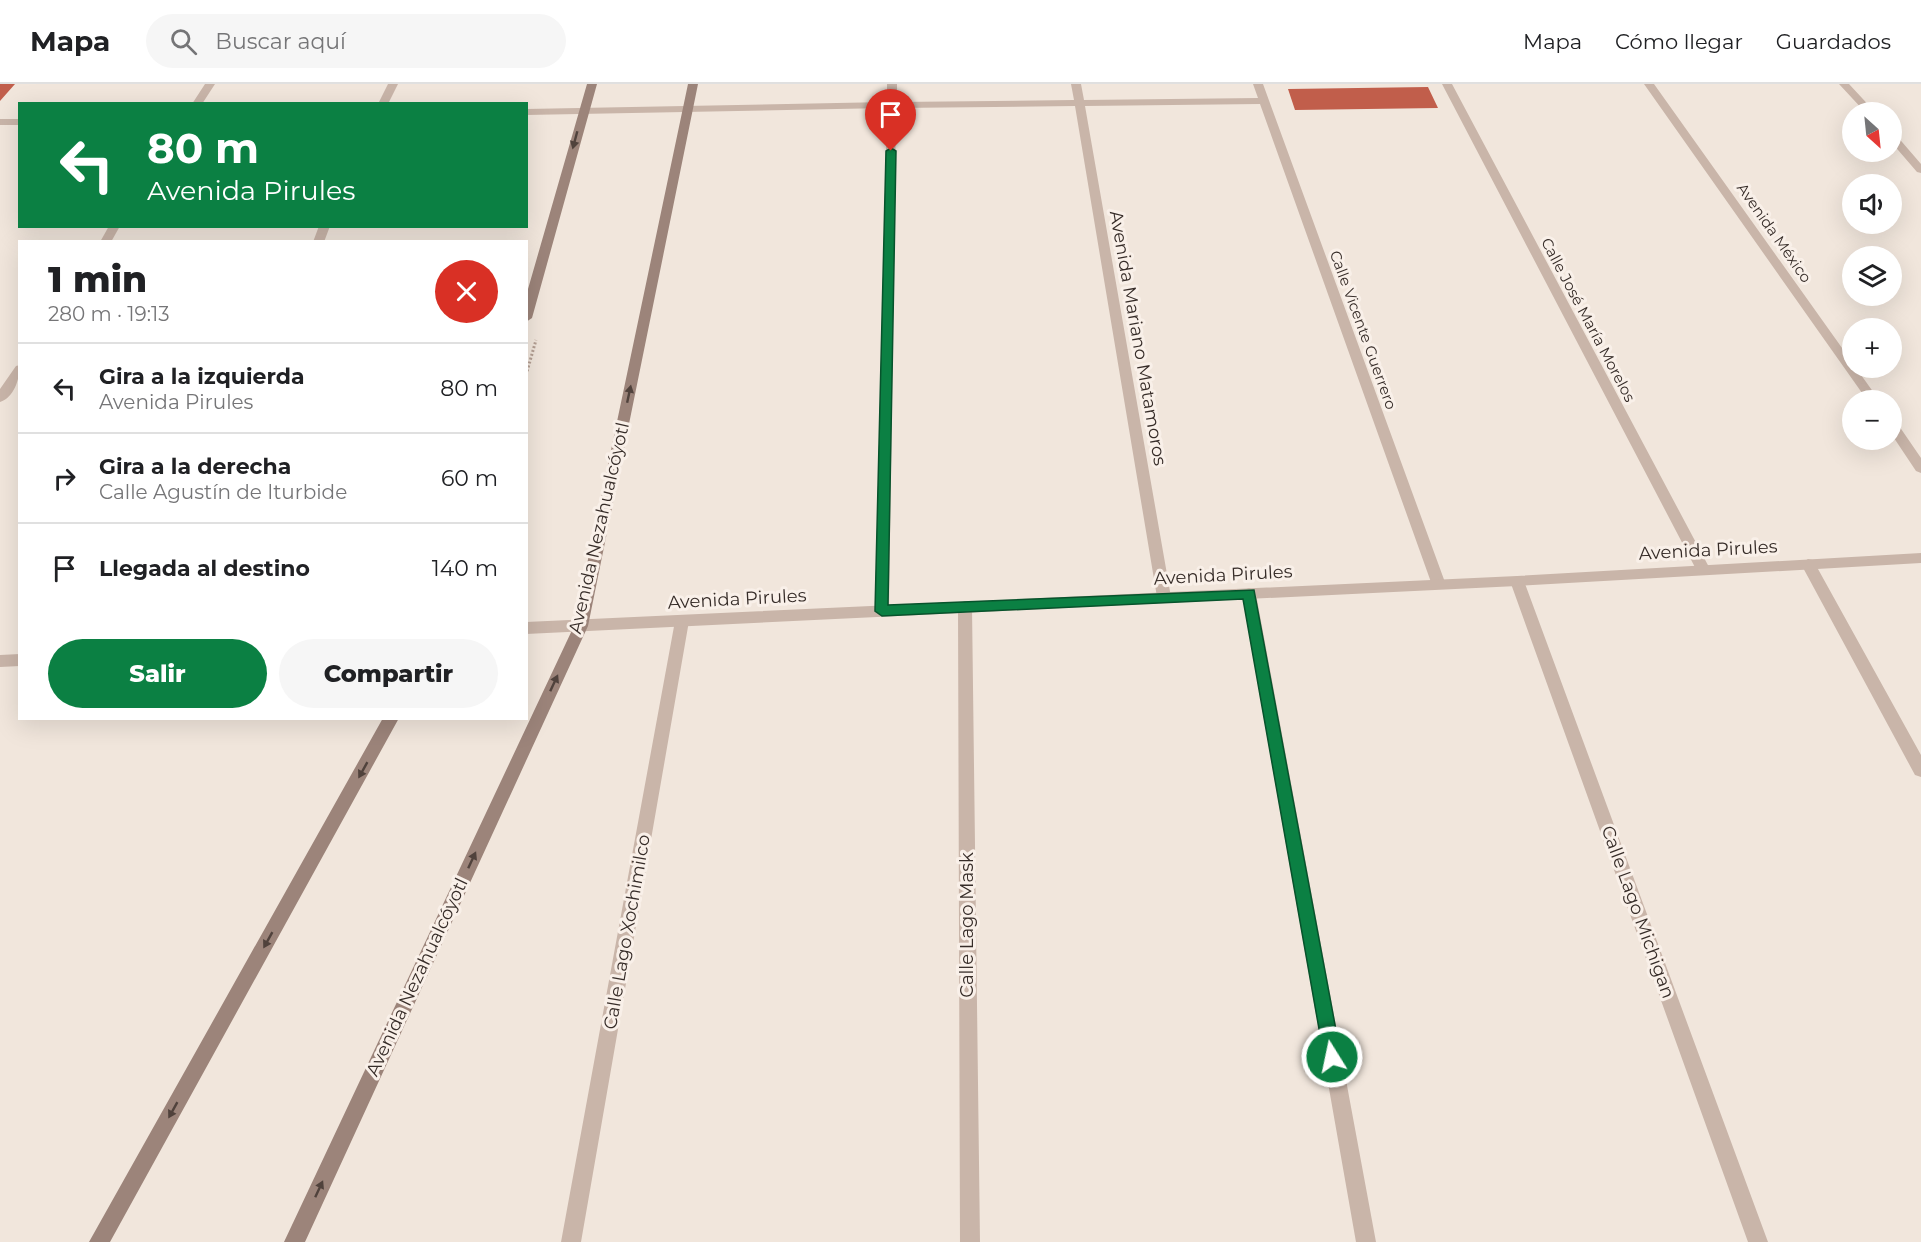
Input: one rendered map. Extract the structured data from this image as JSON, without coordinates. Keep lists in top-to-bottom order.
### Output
{
  "streets": {
    "main road": ["Avenida Nezahualcóyotl"],
    "street": [
      "Avenida México",
      "Calle José María Morelos",
      "Calle Vicente Guerrero",
      "Avenida Mariano Matamoros",
      "Avenida Pirules",
      "Calle Lago Michigan",
      "Calle Lago Mask",
      "Calle Lago Xochimilco"
    ]
  },
  "crossings": [
    ["Calle José María Morelos", "Avenida Pirules"],
    ["Calle Vicente Guerrero", "Avenida Pirules"],
    ["Avenida Mariano Matamoros", "Avenida Pirules"],
    ["Avenida Nezahualcóyotl", "Avenida Pirules"],
    ["Avenida Pirules", "Calle Lago Michigan"],
    ["Avenida Pirules", "Calle Lago Mask"],
    ["Avenida Pirules", "Calle Lago Xochimilco"]
  ],
  "one_way": ["Avenida Nezahualcóyotl"],
  "north": "bottom right",
  "page": {
    "header": "Mapa",
    "search": "Buscar aquí",
    "nav": ["Mapa", "Cómo llegar", "Guardados"],
    "map_buttons": ["+", "−"],
    "turn": ["80 m", "Avenida Pirules"],
    "heading": ["1 min", "280 m · 19:13"],
    "list": [
      {
        "name": "Gira a la izquierda",
        "note": "Avenida Pirules",
        "value": "80 m"
      },
      {
        "name": "Gira a la derecha",
        "note": "Calle Agustín de Iturbide",
        "value": "60 m"
      },
      {
        "name": "Llegada al destino",
        "value": "140 m"
      }
    ],
    "buttons": ["Salir", "Compartir"]
  }
}
